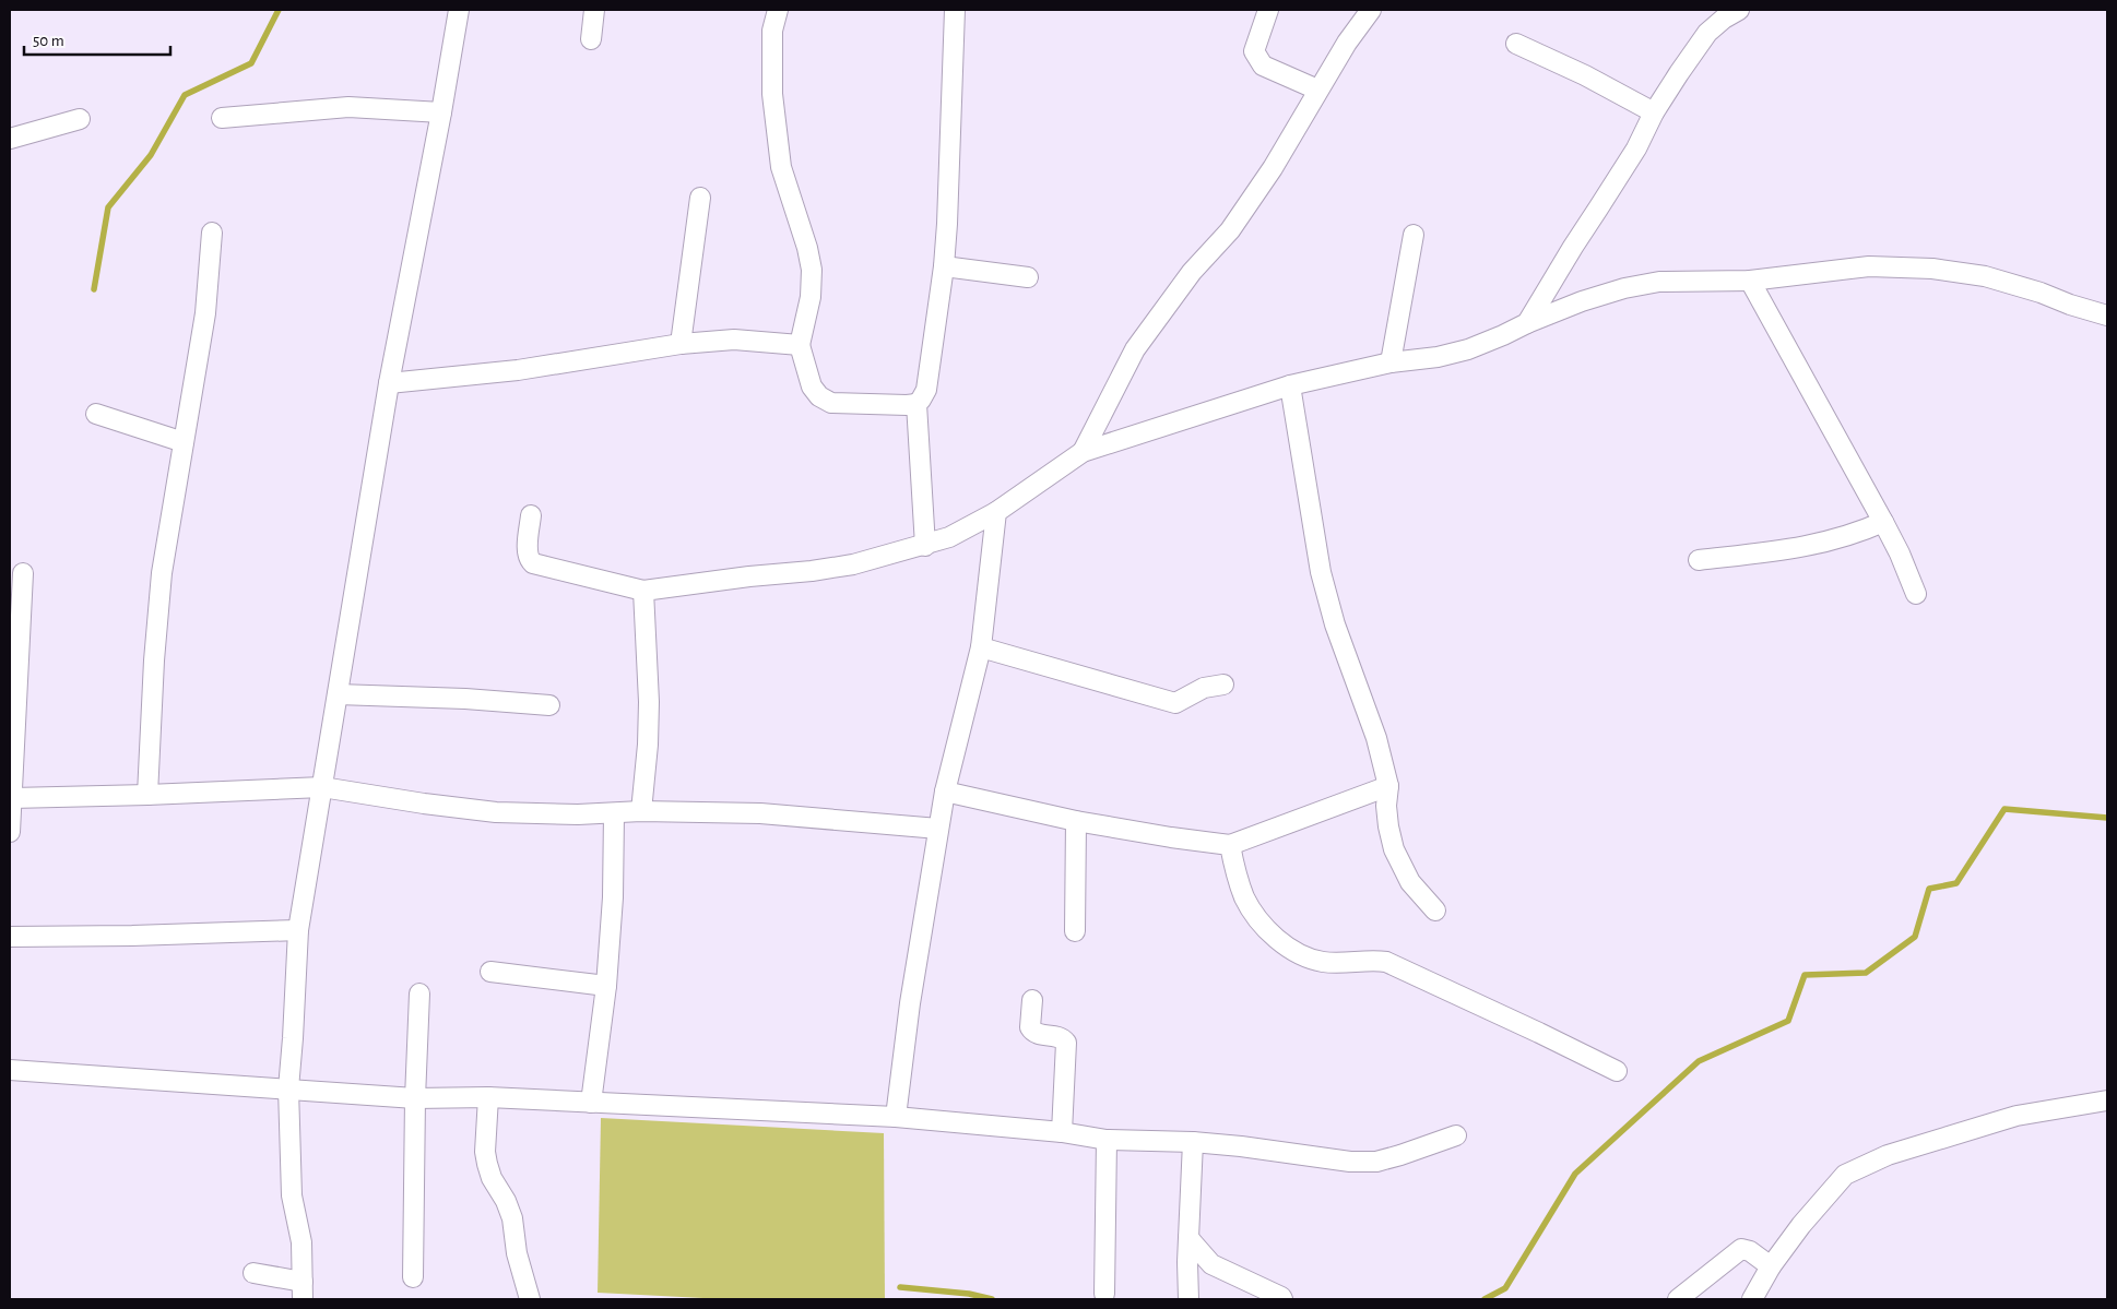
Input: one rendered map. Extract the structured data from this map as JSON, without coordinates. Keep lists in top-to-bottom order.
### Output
{
  "scale_bar": "50 m"
}
